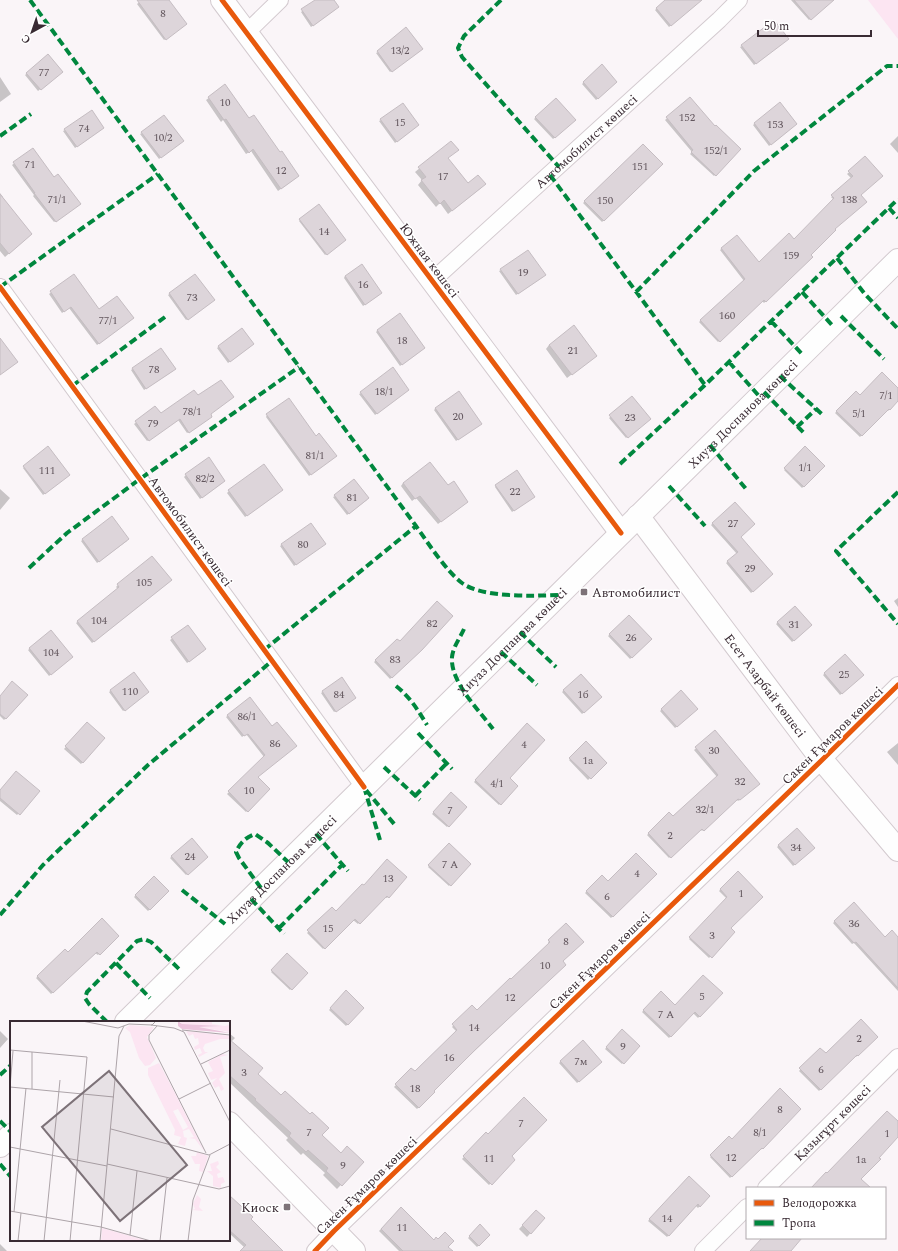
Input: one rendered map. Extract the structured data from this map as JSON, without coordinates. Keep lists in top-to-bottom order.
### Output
{
  "streets": {
    "street": [
      "Автомобилист көшесі",
      "Южная көшесі",
      "Хиуаз Доспанова көшесі",
      "Есет Азарбай көшесі",
      "Сакен Ғұмаров көшесі",
      "Қазығұрт көшесі"
    ]
  },
  "crossings": [
    ["Автомобилист көшесі", "Южная көшесі"],
    ["Автомобилист көшесі", "Хиуаз Доспанова көшесі"],
    ["Южная көшесі", "Хиуаз Доспанова көшесі"],
    ["Хиуаз Доспанова көшесі", "Есет Азарбай көшесі"],
    ["Есет Азарбай көшесі", "Сакен Ғұмаров көшесі"]
  ],
  "places": {
    "transit": ["Автомобилист", "Киоск"]
  },
  "house_numbers": [
    "8",
    "13/2",
    "77",
    "10",
    "152",
    "15",
    "153",
    "74",
    "10/2",
    "152/1",
    "71",
    "151",
    "12",
    "17",
    "71/1",
    "138",
    "150",
    "14",
    "159",
    "19",
    "16",
    "73",
    "160",
    "77/1",
    "18",
    "21",
    "78",
    "18/1",
    "7/1",
    "78/1",
    "5/1",
    "20",
    "23",
    "79",
    "81/1",
    "1/1",
    "111",
    "82/2",
    "22",
    "81",
    "27",
    "80",
    "29",
    "105",
    "104",
    "82",
    "31",
    "26",
    "104",
    "83",
    "25",
    "110",
    "84",
    "1б",
    "86/1",
    "86",
    "4",
    "30",
    "1а",
    "32",
    "4/1",
    "10",
    "32/1",
    "7",
    "2",
    "34",
    "24",
    "7 А",
    "4",
    "13",
    "1",
    "6",
    "36",
    "15",
    "3",
    "8",
    "10",
    "5",
    "12",
    "7 А",
    "14",
    "2",
    "9",
    "16",
    "7м",
    "6",
    "3",
    "18",
    "8",
    "7",
    "7",
    "8/1",
    "1",
    "12",
    "11",
    "1а",
    "9",
    "14",
    "11"
  ],
  "legend": ["Велодорожка", "Тропа"],
  "scale_bar": "50 m",
  "north": "bottom left"
}
